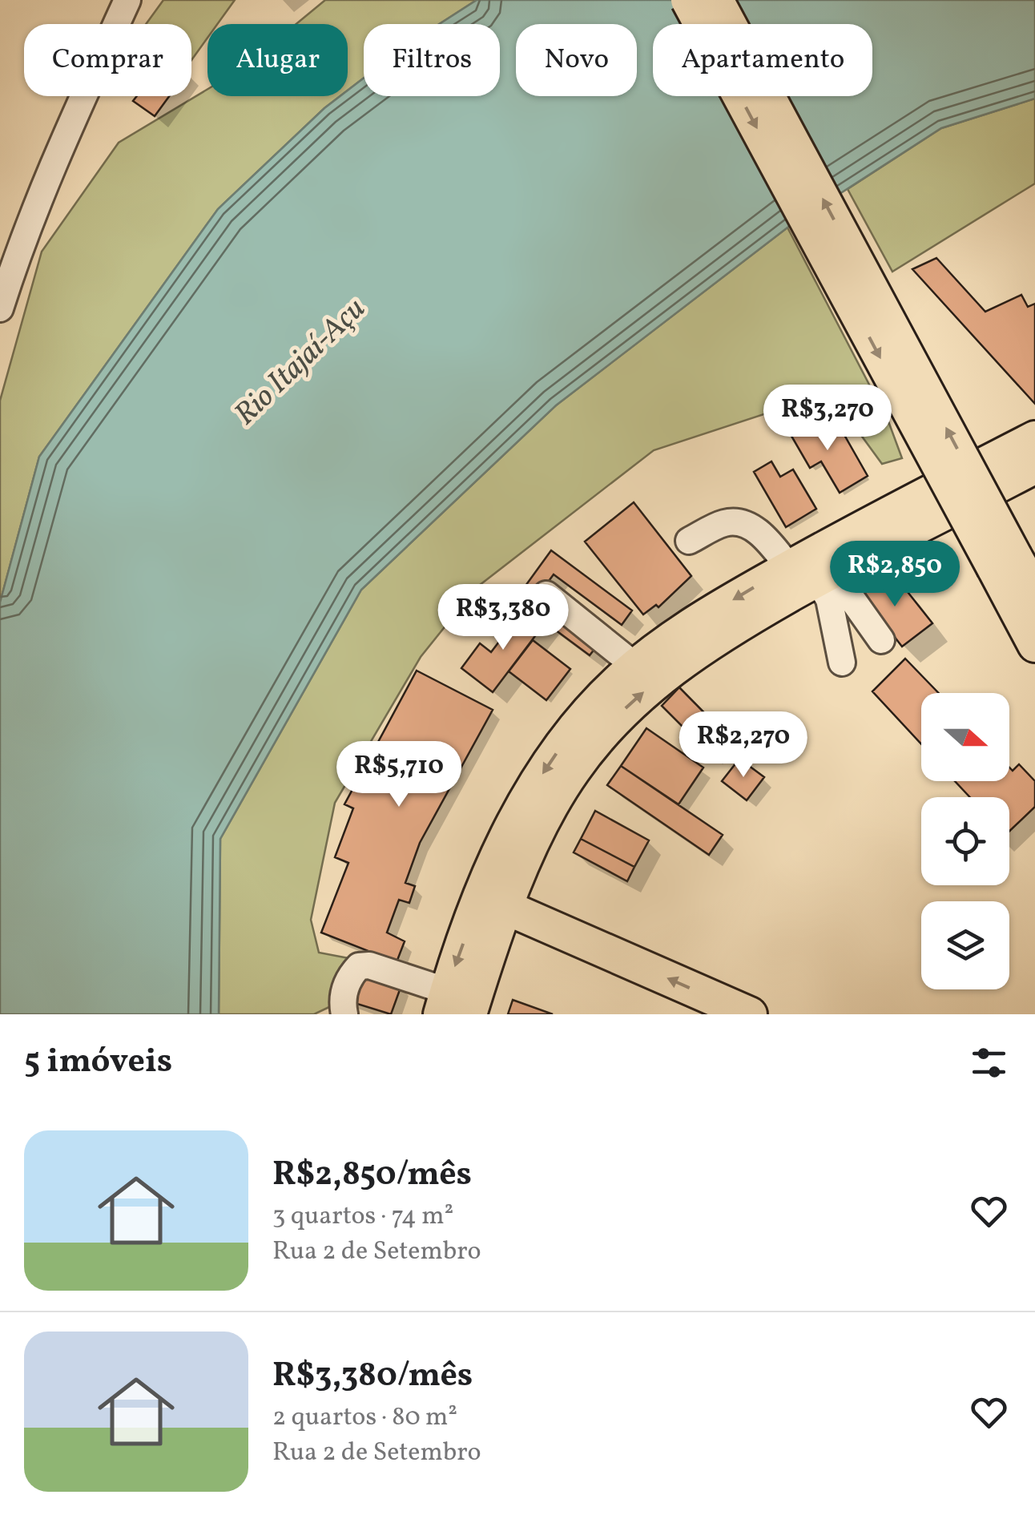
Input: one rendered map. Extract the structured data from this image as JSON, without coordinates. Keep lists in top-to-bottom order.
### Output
{
  "water": ["Rio Itajaí-Açu"],
  "north": "right",
  "page": {
    "chip": [
      "Comprar",
      "Alugar",
      "Filtros",
      "Novo",
      "Apartamento"
    ],
    "price": [
      "R$3,270",
      "R$2,850",
      "R$3,380",
      "R$2,270",
      "R$5,710"
    ],
    "heading": "5 imóveis",
    "list": [
      {
        "name": "R$2,850/mês",
        "note": "3 quartos · 74 m² · Rua 2 de Setembro"
      },
      {
        "name": "R$3,380/mês",
        "note": "2 quartos · 80 m² · Rua 2 de Setembro"
      }
    ]
  }
}
